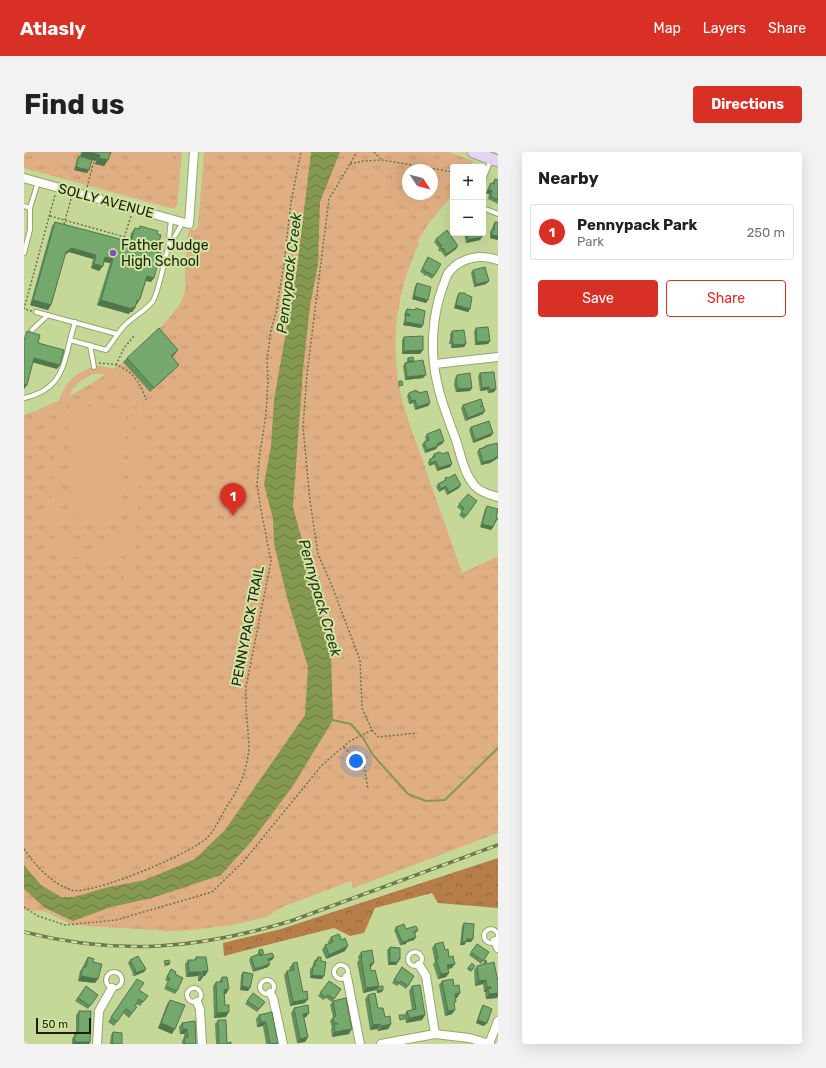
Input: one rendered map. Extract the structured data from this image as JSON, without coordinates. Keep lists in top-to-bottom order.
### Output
{
  "streets": {
    "street": ["SOLLY AVENUE"],
    "path": ["PENNYPACK TRAIL"]
  },
  "water": ["Pennypack Creek"],
  "places": ["Father Judge High School"],
  "scale_bar": "50 m",
  "north": "bottom right",
  "page": {
    "header": "Atlasly",
    "nav": ["Map", "Layers", "Share"],
    "buttons": [
      "Directions",
      ["Save", "Share"]
    ],
    "title": "Find us",
    "heading": "Nearby",
    "map_buttons": ["+", "−"],
    "list": [
      {
        "mark": "1",
        "name": "Pennypack Park",
        "note": "Park",
        "value": "250 m"
      }
    ],
    "pins": "1",
    "scale": "50 m"
  }
}
